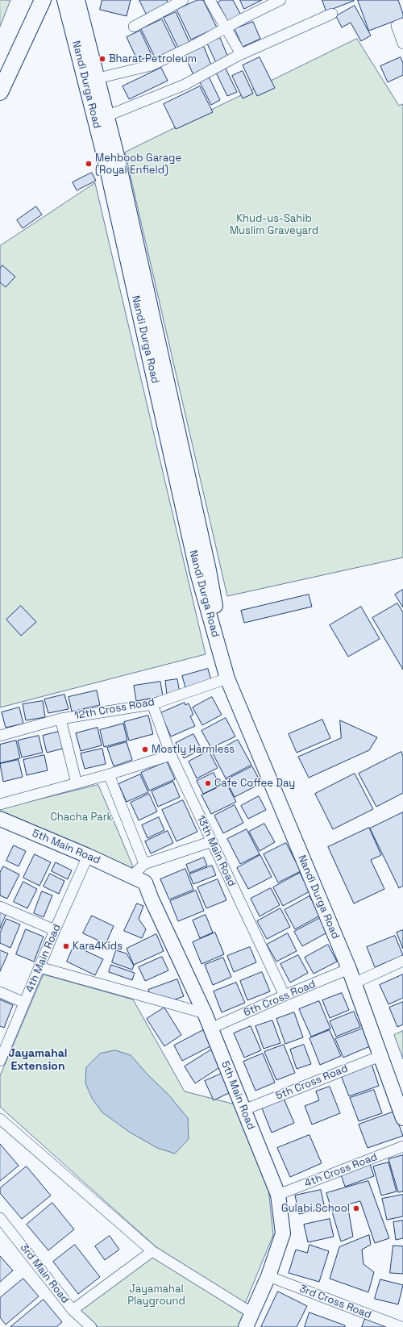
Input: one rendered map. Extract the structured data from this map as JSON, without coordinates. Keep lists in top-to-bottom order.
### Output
{
  "streets": {
    "main road": ["Nandi Durga Road", "5th Main Road"],
    "street": [
      "12th Cross Road",
      "13th Main Road",
      "4th Main Road",
      "6th Cross Road",
      "5th Cross Road",
      "4th Cross Road",
      "3rd Main Road",
      "3rd Cross Road"
    ]
  },
  "crossings": [
    ["Nandi Durga Road", "12th Cross Road"],
    ["Nandi Durga Road", "6th Cross Road"],
    ["Nandi Durga Road", "5th Cross Road"],
    ["12th Cross Road", "13th Main Road"],
    ["5th Main Road", "4th Main Road"],
    ["5th Main Road", "6th Cross Road"],
    ["5th Main Road", "5th Cross Road"],
    ["5th Main Road", "4th Cross Road"],
    ["5th Main Road", "3rd Cross Road"],
    ["13th Main Road", "6th Cross Road"]
  ],
  "districts": ["Jayamahal Extension"],
  "parks": ["Khud-us-Sahib Muslim Graveyard", "Chacha Park", "Jayamahal Playground"],
  "places": [
    "Bharat Petroleum",
    "Mehboob Garage (Royal Enfield)",
    "Mostly Harmless",
    "Cafe Coffee Day",
    "Kara4Kids",
    "Gulabi School"
  ]
}
